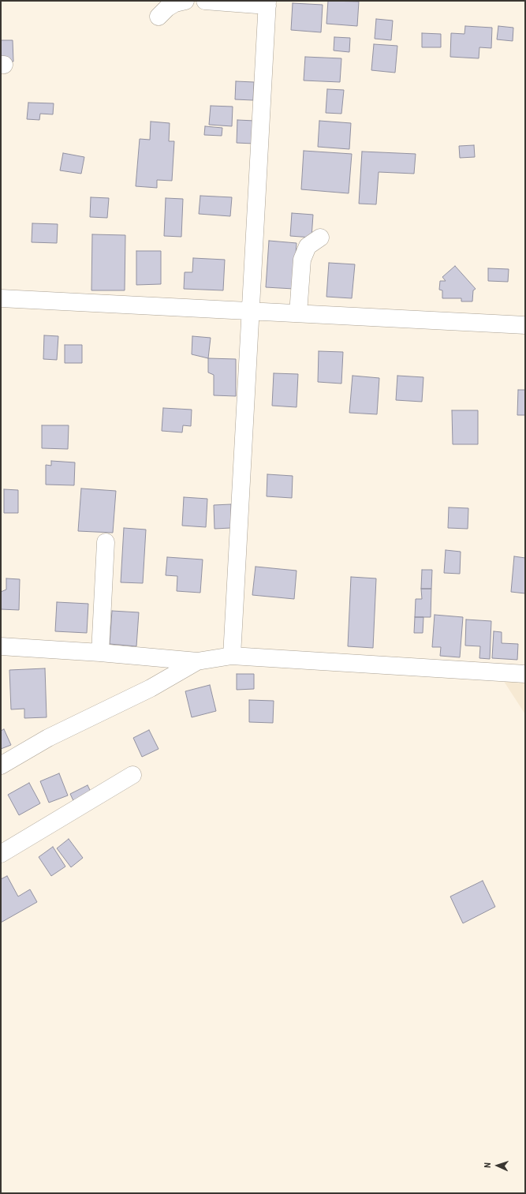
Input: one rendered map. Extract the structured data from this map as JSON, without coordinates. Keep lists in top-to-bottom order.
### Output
{
  "north": "left"
}
